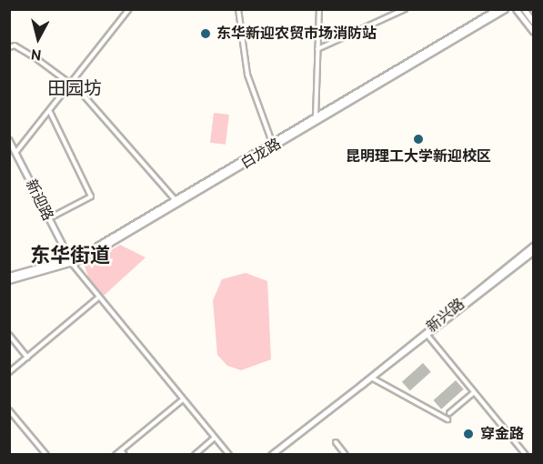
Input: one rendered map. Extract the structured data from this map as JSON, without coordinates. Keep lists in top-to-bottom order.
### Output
{
  "streets": {
    "main road": ["白龙路"],
    "street": ["新迎路", "新兴路"]
  },
  "crossings": [
    ["白龙路", "新迎路"]
  ],
  "districts": ["田园坊", "东华街道"],
  "places": ["东华新迎农贸市场消防站", "昆明理工大学新迎校区", "穿金路"],
  "north": "bottom"
}
